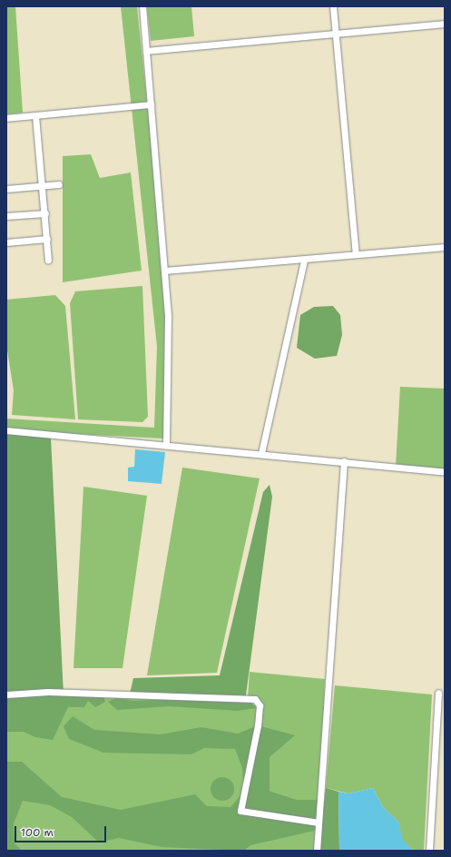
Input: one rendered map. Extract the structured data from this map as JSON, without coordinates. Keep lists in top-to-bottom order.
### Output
{
  "scale_bar": "100 m"
}
